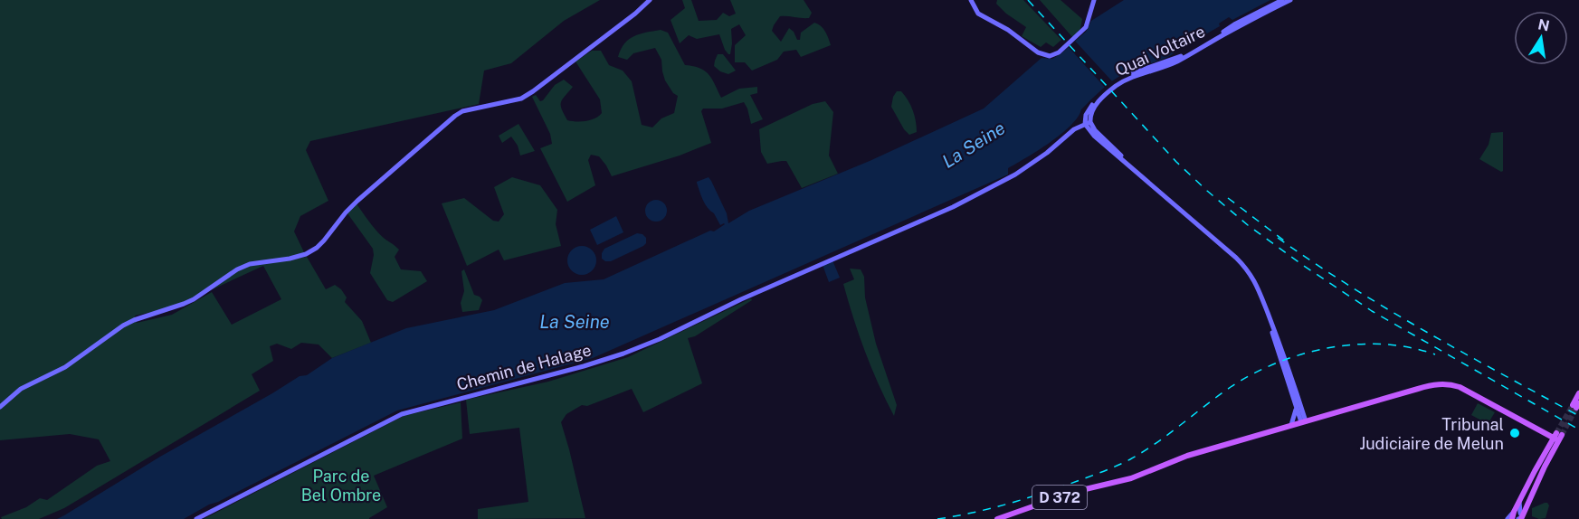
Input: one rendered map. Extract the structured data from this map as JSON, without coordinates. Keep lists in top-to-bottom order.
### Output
{
  "streets": {
    "main road": ["D 372"],
    "street": ["Quai Voltaire", "Chemin de Halage"]
  },
  "crossings": [
    ["Quai Voltaire", "Chemin de Halage"]
  ],
  "water": ["La Seine"],
  "parks": ["Parc de Bel Ombre"],
  "places": ["Tribunal Judiciaire de Melun"],
  "north": "top"
}
